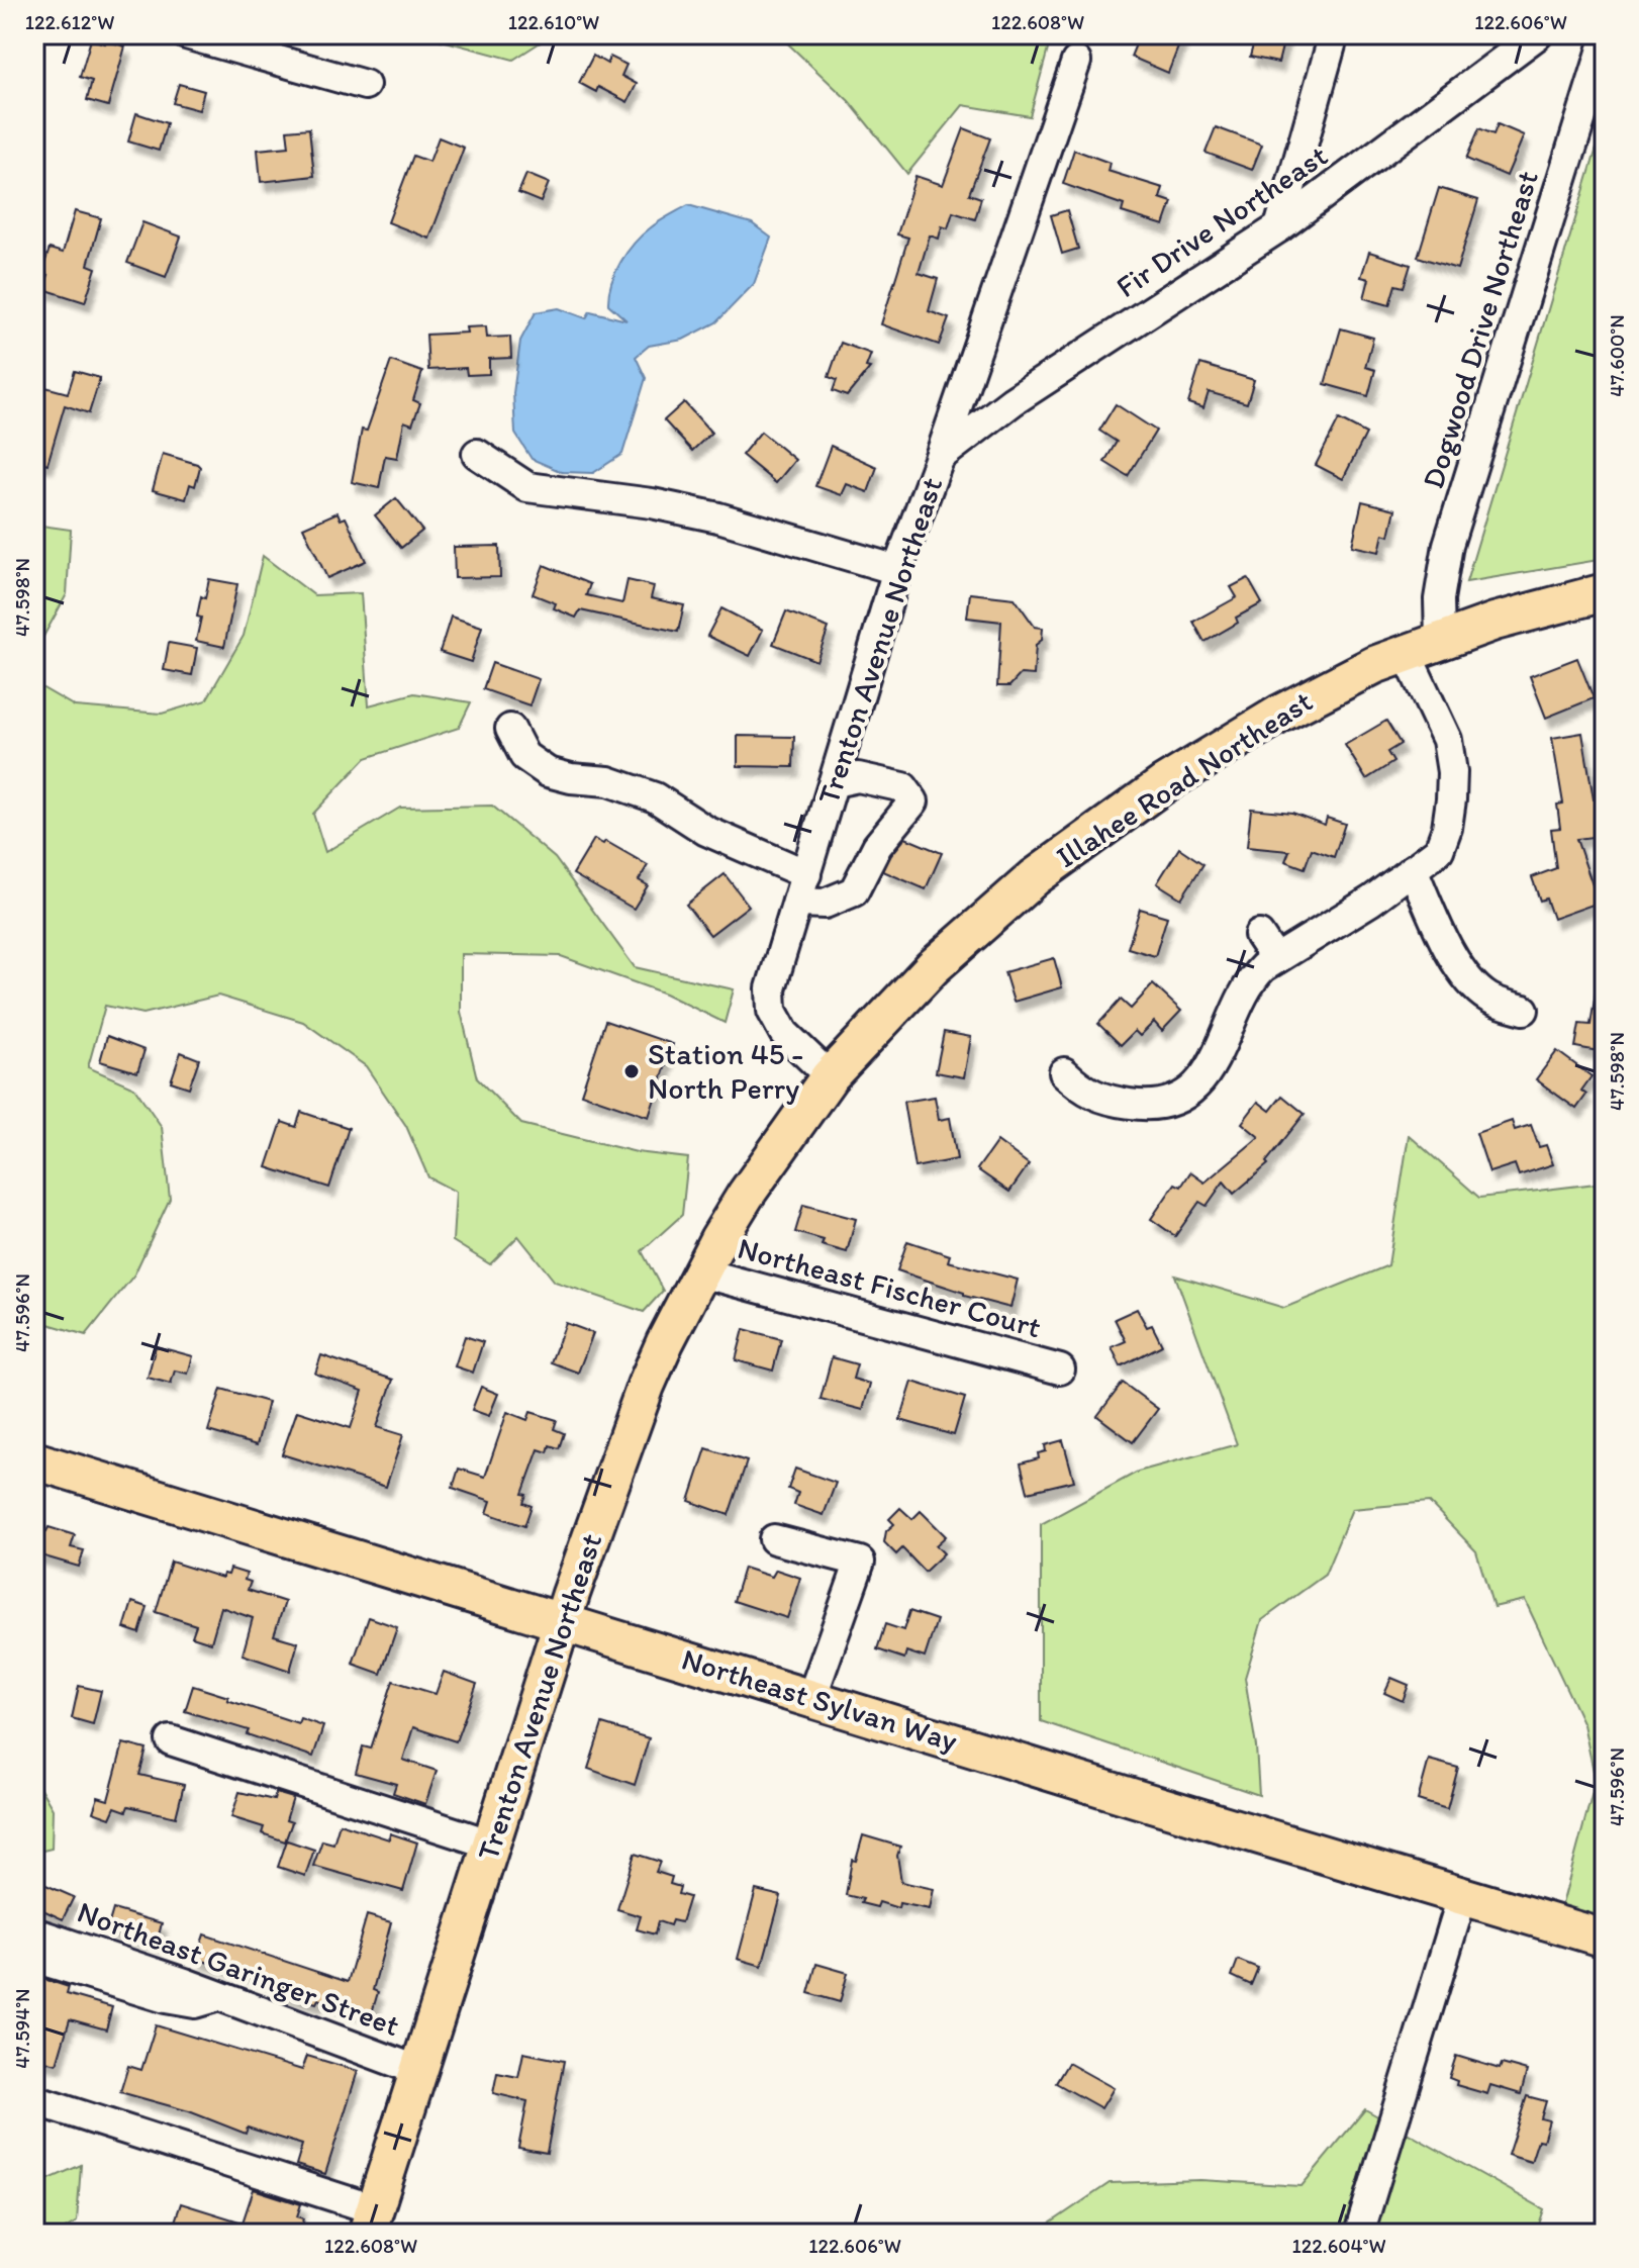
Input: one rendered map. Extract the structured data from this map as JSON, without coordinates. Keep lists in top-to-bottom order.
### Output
{
  "streets": {
    "main road": ["Trenton Avenue Northeast", "Illahee Road Northeast", "Northeast Sylvan Way"],
    "street": [
      "Fir Drive Northeast",
      "Dogwood Drive Northeast",
      "Northeast Fischer Court",
      "Northeast Garinger Street"
    ]
  },
  "crossings": [
    ["Fir Drive Northeast", "Trenton Avenue Northeast"],
    ["Dogwood Drive Northeast", "Illahee Road Northeast"],
    ["Trenton Avenue Northeast", "Illahee Road Northeast"],
    ["Trenton Avenue Northeast", "Northeast Fischer Court"],
    ["Trenton Avenue Northeast", "Northeast Sylvan Way"],
    ["Trenton Avenue Northeast", "Northeast Garinger Street"]
  ],
  "places": ["Station 45 - North Perry"],
  "coordinates": [
    "122.612°W",
    "122.610°W",
    "122.608°W",
    "122.606°W",
    "47.600°N",
    "47.598°N",
    "47.596°N",
    "47.594°N",
    "122.604°W"
  ]
}
